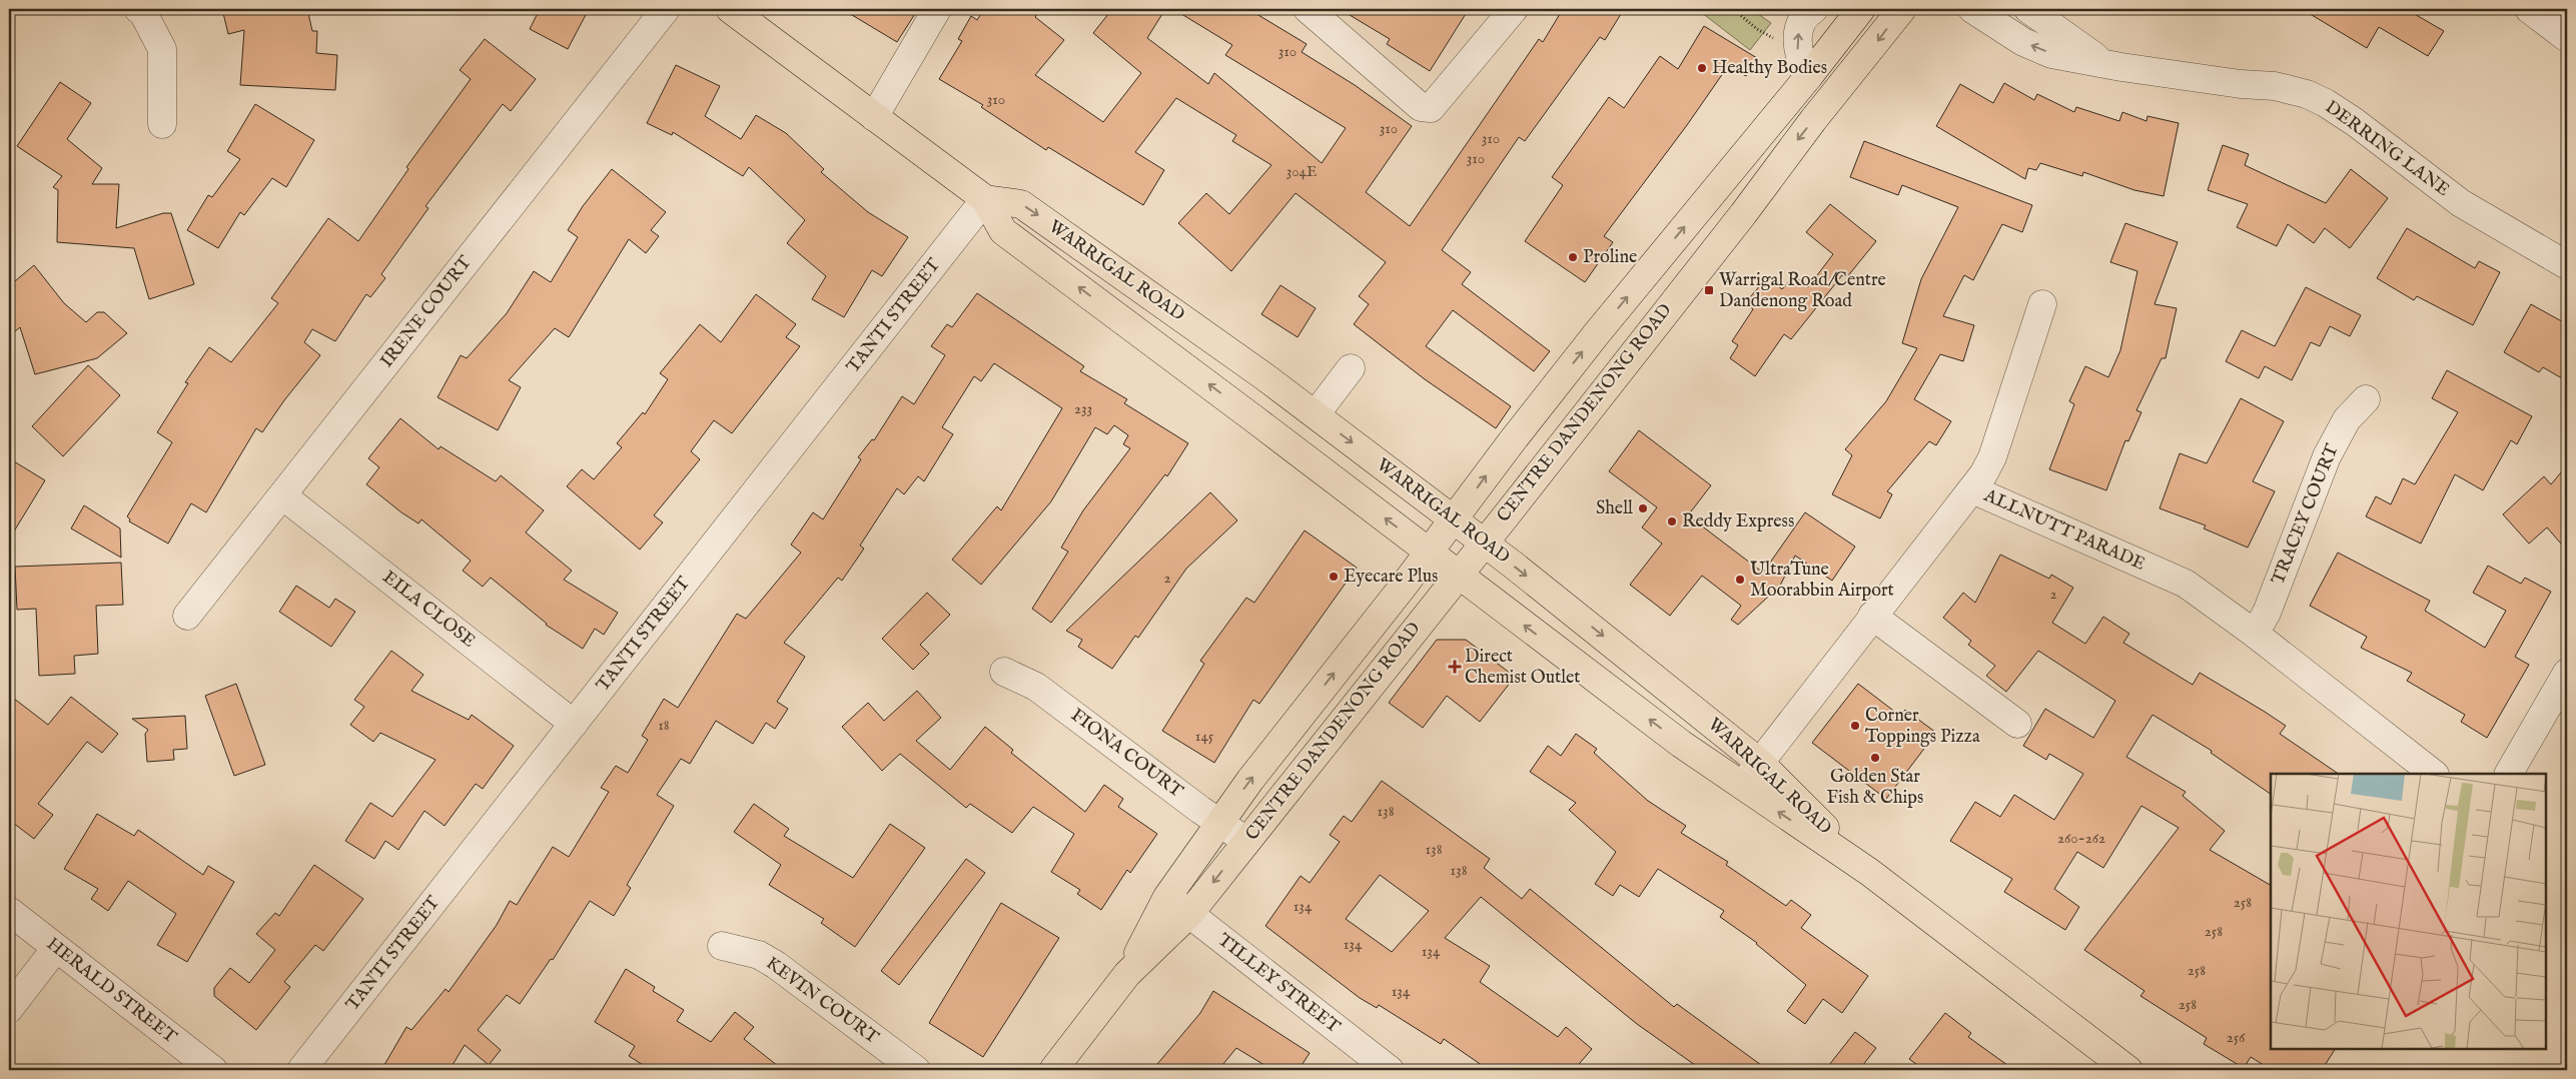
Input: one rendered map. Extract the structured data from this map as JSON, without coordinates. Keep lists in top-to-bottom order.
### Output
{
  "streets": {
    "main road": ["WARRIGAL ROAD", "CENTRE DANDENONG ROAD"],
    "street": [
      "DERRING LANE",
      "IRENE COURT",
      "TANTI STREET",
      "TRACEY COURT",
      "ALLNUTT PARADE",
      "EILA CLOSE",
      "FIONA COURT",
      "TILLEY STREET",
      "HERALD STREET",
      "KEVIN COURT"
    ]
  },
  "crossings": [
    ["WARRIGAL ROAD", "TANTI STREET"],
    ["WARRIGAL ROAD", "CENTRE DANDENONG ROAD"],
    ["WARRIGAL ROAD", "ALLNUTT PARADE"],
    ["IRENE COURT", "EILA CLOSE"],
    ["TANTI STREET", "EILA CLOSE"],
    ["CENTRE DANDENONG ROAD", "FIONA COURT"],
    ["CENTRE DANDENONG ROAD", "TILLEY STREET"],
    ["TRACEY COURT", "ALLNUTT PARADE"]
  ],
  "places": {
    "other": [
      "Healthy Bodies",
      "Proline",
      "Shell",
      "Reddy Express",
      "Eyecare Plus",
      "UltraTune Moorabbin Airport",
      "Corner Toppings Pizza",
      "Golden Star Fish & Chips"
    ],
    "transit": ["Warrigal Road/Centre Dandenong Road"],
    "health": ["Direct Chemist Outlet"]
  },
  "house_numbers": [
    "310",
    "310",
    "310",
    "310",
    "310",
    "304E",
    "233",
    "2",
    "2",
    "18",
    "145",
    "138",
    "260-262",
    "138",
    "138",
    "258",
    "134",
    "258",
    "134",
    "134",
    "258",
    "134",
    "258",
    "256"
  ]
}
